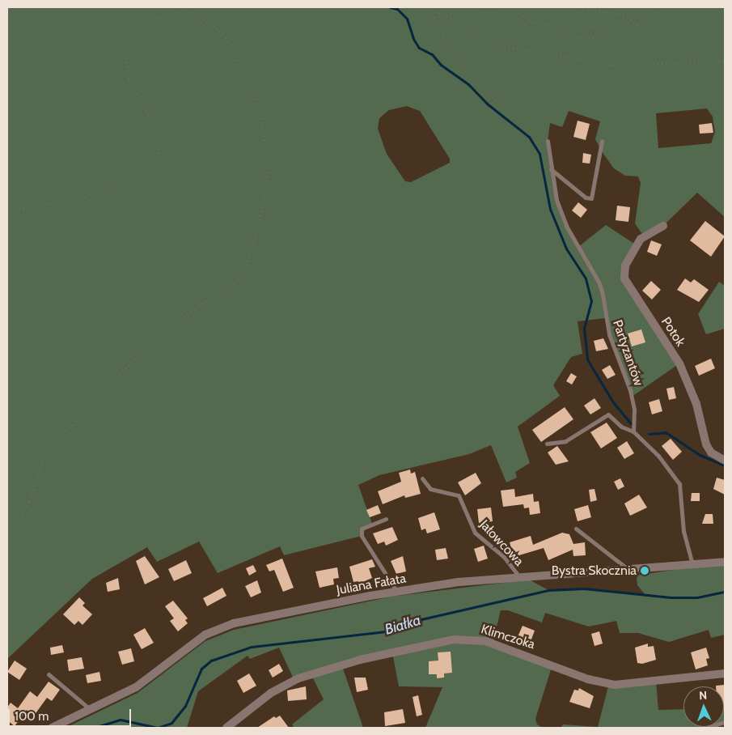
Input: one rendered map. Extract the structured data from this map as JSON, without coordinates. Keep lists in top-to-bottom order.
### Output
{
  "streets": {
    "street": ["Potok", "Juliana Fałata", "Klimczoka"],
    "lane": ["Partyzantów", "Jałowcowa"]
  },
  "crossings": [
    ["Jałowcowa", "Juliana Fałata"]
  ],
  "water": ["Białka"],
  "places": ["Bystra Skocznia"],
  "scale_bar": "100 m",
  "north": "top"
}
